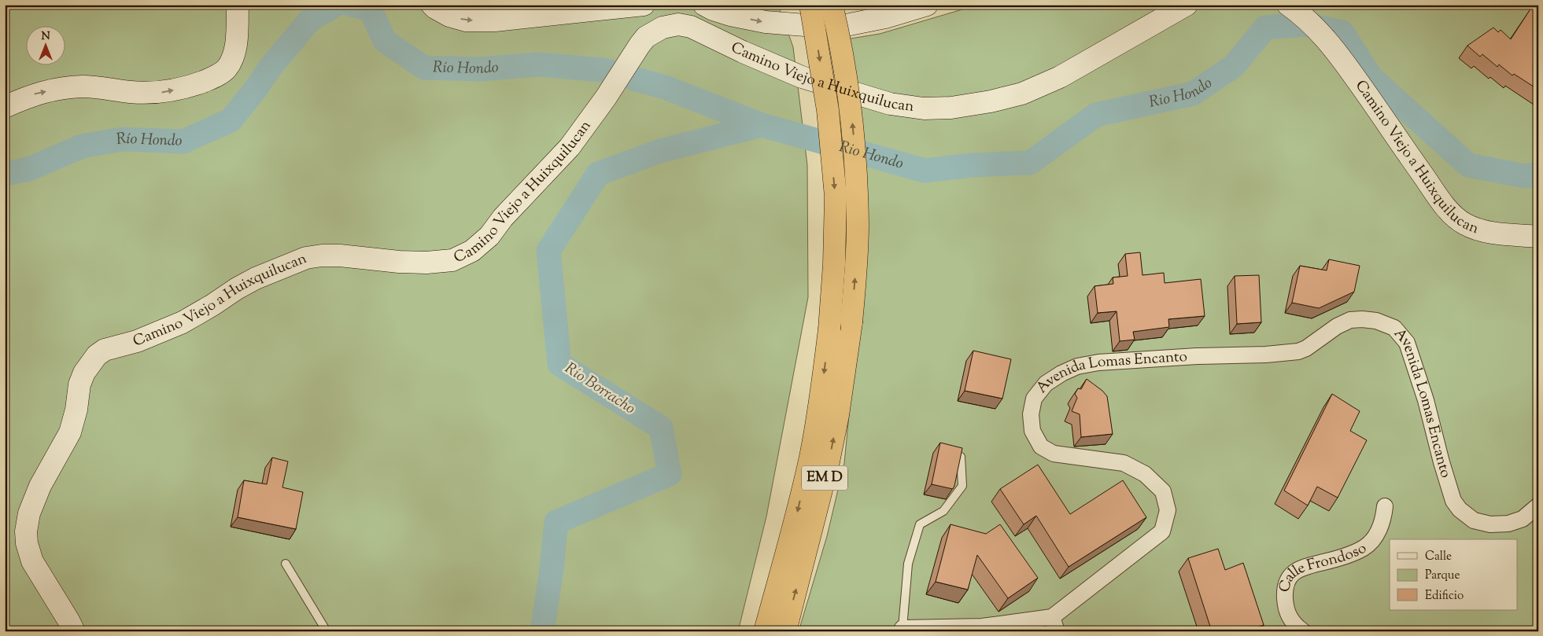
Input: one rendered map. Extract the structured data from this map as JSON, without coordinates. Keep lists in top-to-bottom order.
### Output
{
  "streets": {
    "highway": ["EM D"],
    "main road": ["Camino Viejo a Huixquilucan"],
    "street": ["Avenida Lomas Encanto", "Calle Frondoso"]
  },
  "water": ["Río Hondo", "Rio Hondo", "Río Borracho"],
  "legend": ["Calle", "Parque", "Edificio"],
  "north": "top"
}
